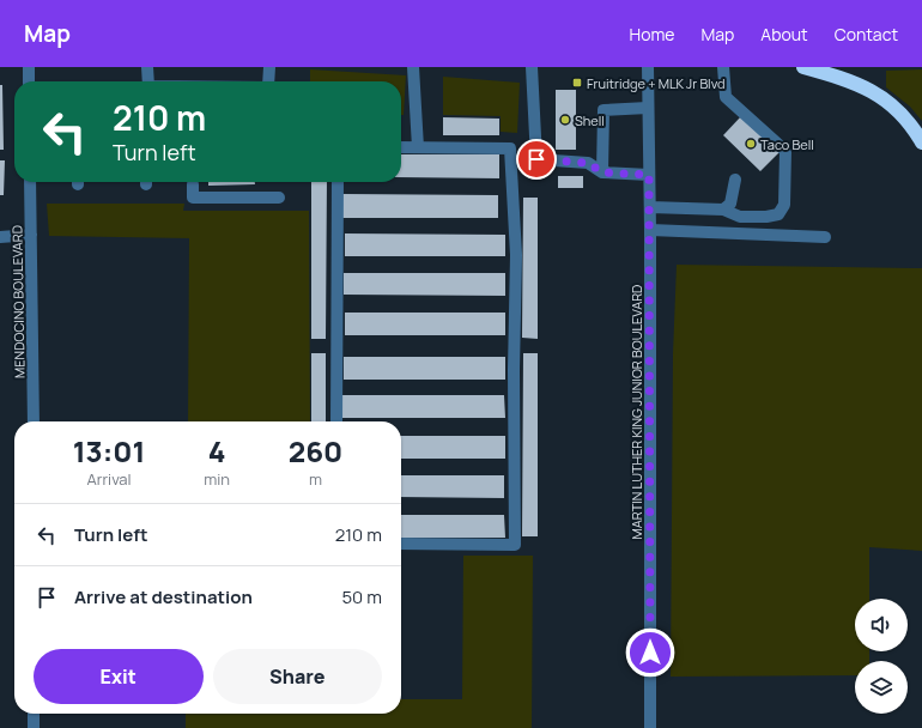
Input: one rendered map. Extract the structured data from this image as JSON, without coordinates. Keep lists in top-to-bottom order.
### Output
{
  "streets": {
    "street": ["MENDOCINO BOULEVARD", "MARTIN LUTHER KING JUNIOR BOULEVARD"]
  },
  "places": {
    "transit": ["Fruitridge + MLK Jr Blvd"],
    "other": ["Shell", "Taco Bell"]
  },
  "page": {
    "header": "Map",
    "nav": [
      "Home",
      "Map",
      "About",
      "Contact"
    ],
    "turn": ["210 m", "Turn left"],
    "eta": [
      "13:01",
      "Arrival",
      "4",
      "min",
      "260",
      "m"
    ],
    "list": [
      {
        "name": "Turn left",
        "value": "210 m"
      },
      {
        "name": "Arrive at destination",
        "value": "50 m"
      }
    ],
    "buttons": ["Exit", "Share"]
  }
}
